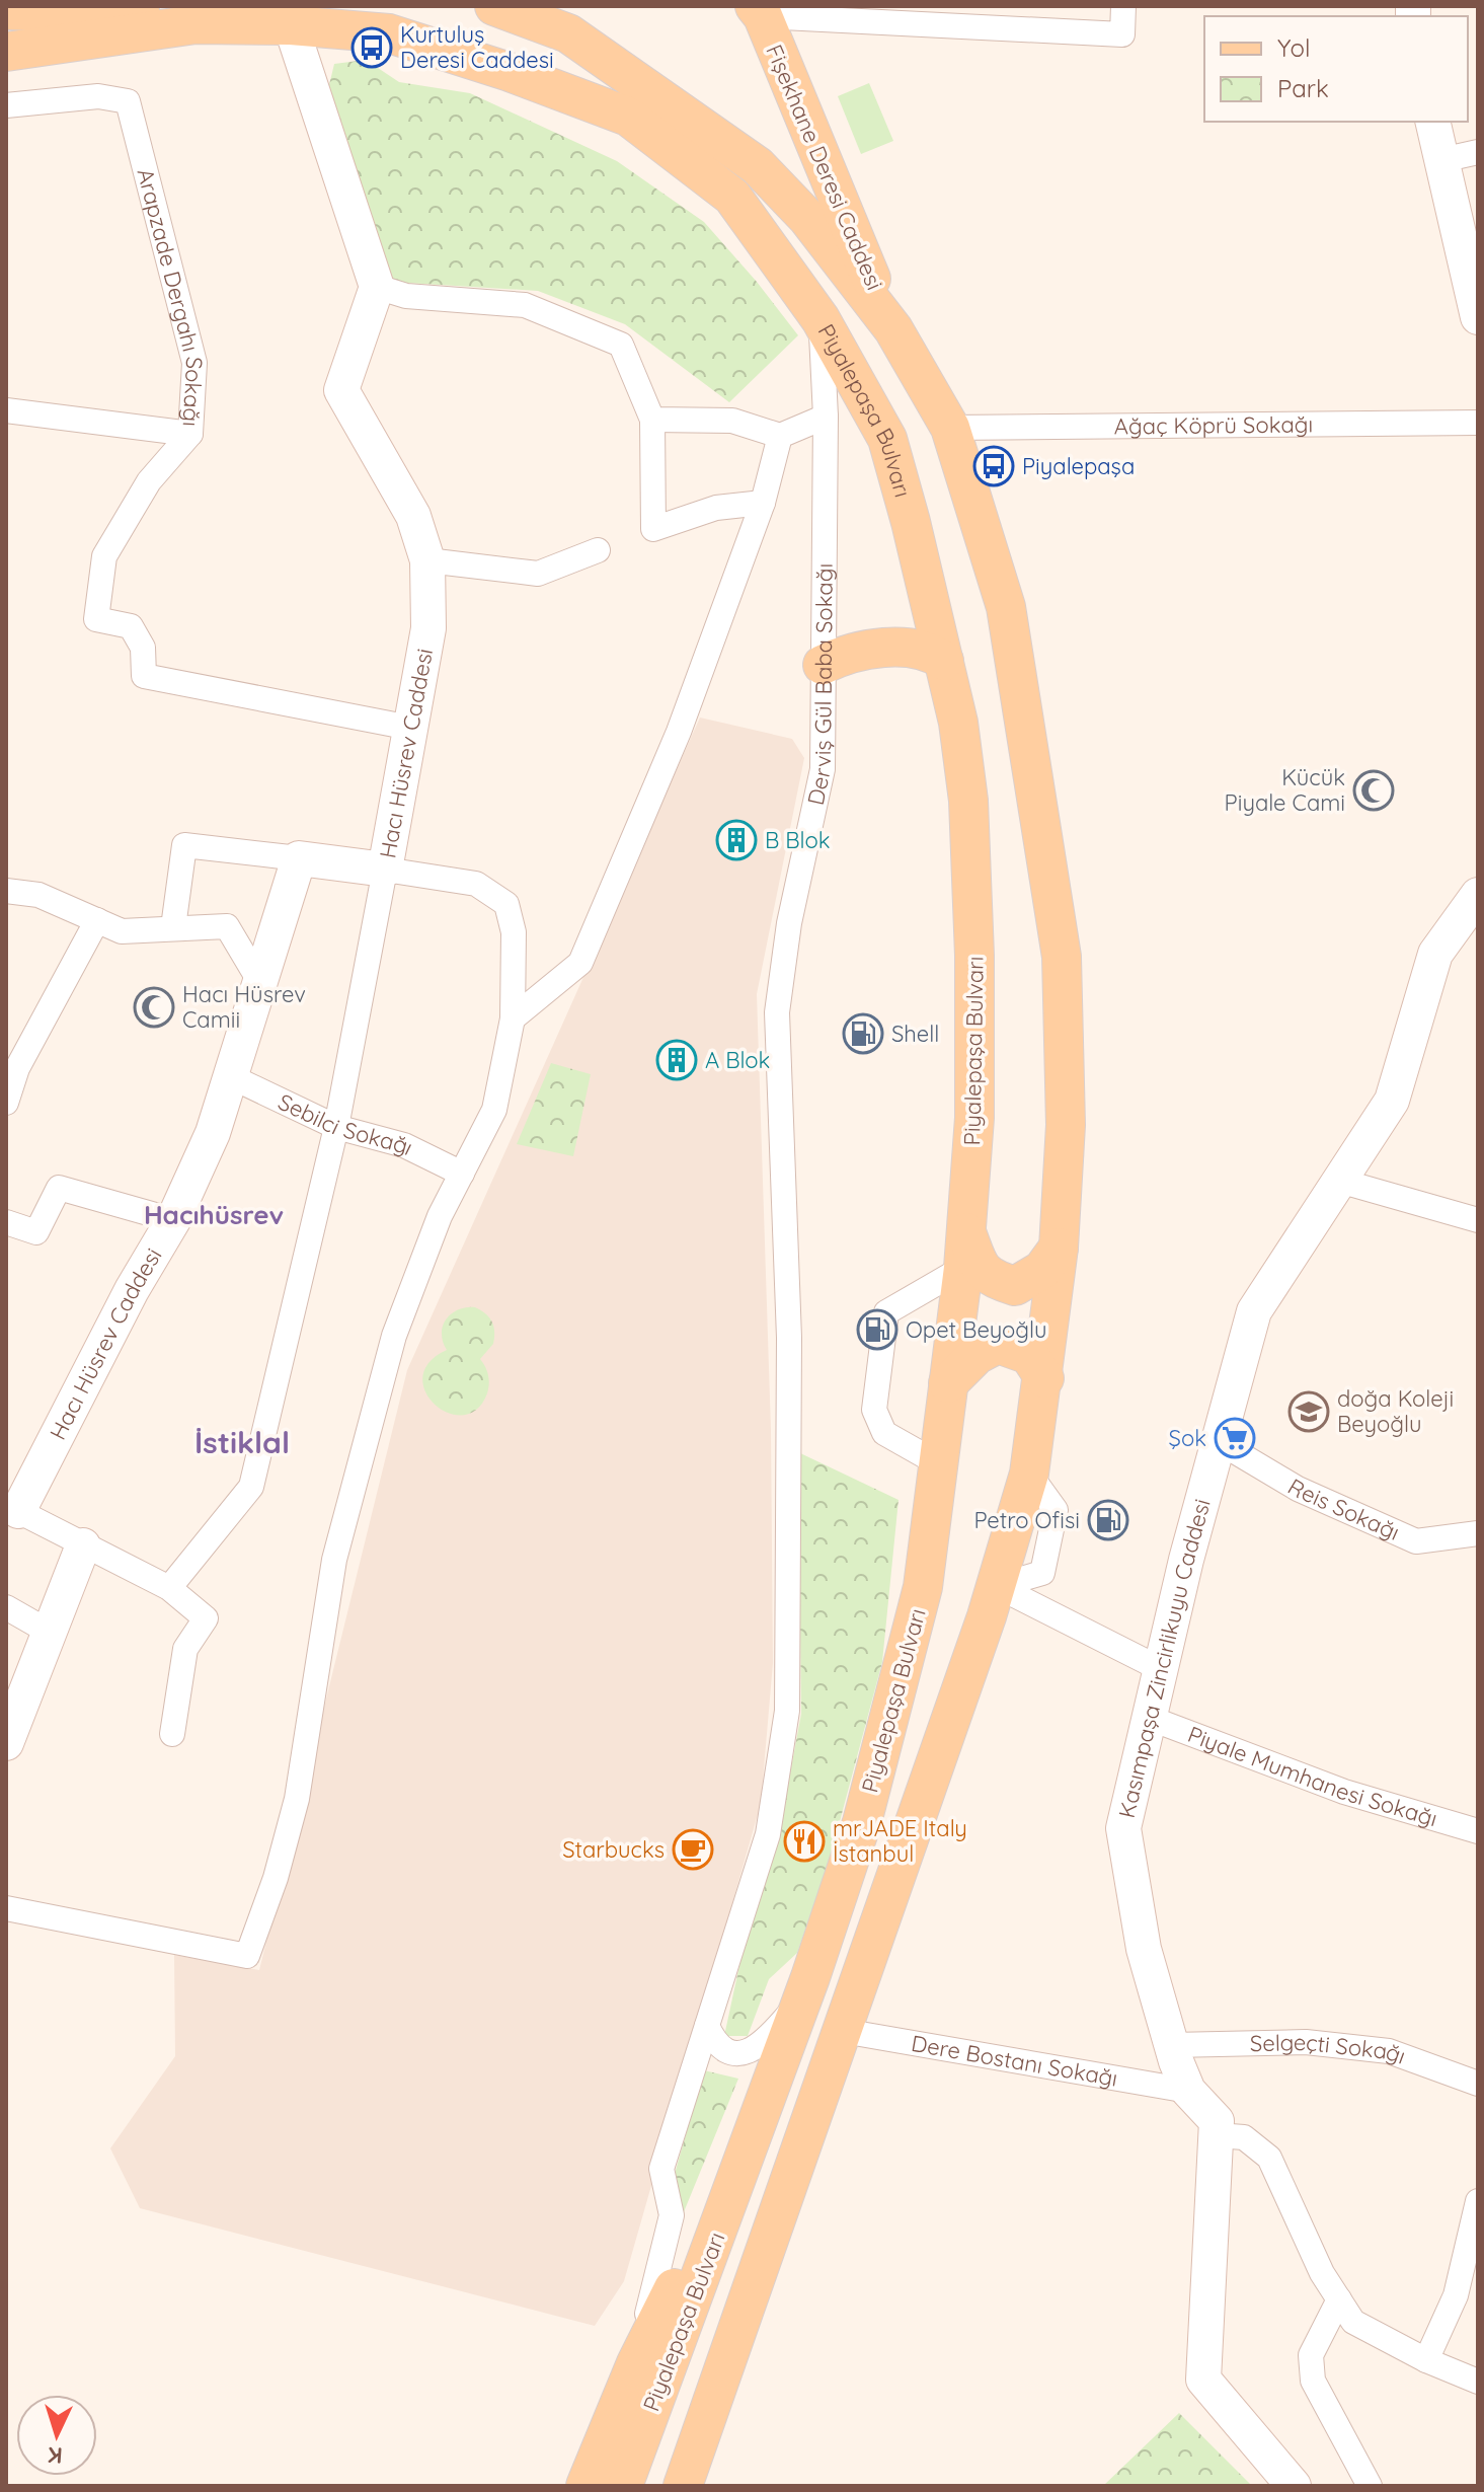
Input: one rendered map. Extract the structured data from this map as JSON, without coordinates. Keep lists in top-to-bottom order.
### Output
{
  "streets": {
    "main road": ["Fişekhane Deresi Caddesi", "Piyalepaşa Bulvarı"],
    "street": [
      "Arapzade Dergahı Sokağı",
      "Ağaç Köprü Sokağı",
      "Derviş Gül Baba Sokağı",
      "Hacı Hüsrev Caddesi",
      "Sebilci Sokağı",
      "Reis Sokağı",
      "Kasımpaşa Zincirlikuyu Caddesi",
      "Piyale Mumhanesi Sokağı",
      "Selgeçti Sokağı",
      "Dere Bostanı Sokağı"
    ]
  },
  "crossings": [
    ["Arapzade Dergahı Sokağı", "Hacı Hüsrev Caddesi"],
    ["Piyalepaşa Bulvarı", "Derviş Gül Baba Sokağı"],
    ["Hacı Hüsrev Caddesi", "Sebilci Sokağı"],
    ["Reis Sokağı", "Kasımpaşa Zincirlikuyu Caddesi"],
    ["Kasımpaşa Zincirlikuyu Caddesi", "Piyale Mumhanesi Sokağı"],
    ["Kasımpaşa Zincirlikuyu Caddesi", "Selgeçti Sokağı"],
    ["Kasımpaşa Zincirlikuyu Caddesi", "Dere Bostanı Sokağı"]
  ],
  "districts": ["Hacıhüsrev", "İstiklal"],
  "places": {
    "bus stop": ["Kurtuluş Deresi Caddesi", "Piyalepaşa"],
    "mosque": ["Kücük Piyale Cami", "Hacı Hüsrev Camii"],
    "building": ["B Blok", "A Blok"],
    "fuel station": ["Shell", "Opet Beyoğlu", "Petro Ofisi"],
    "school or university": ["doğa Koleji Beyoğlu"],
    "supermarket": ["Şok"],
    "restaurant": ["mrJADE Italy İstanbul"],
    "cafe": ["Starbucks"]
  },
  "legend": ["Yol", "Park"],
  "north": "bottom"
}
